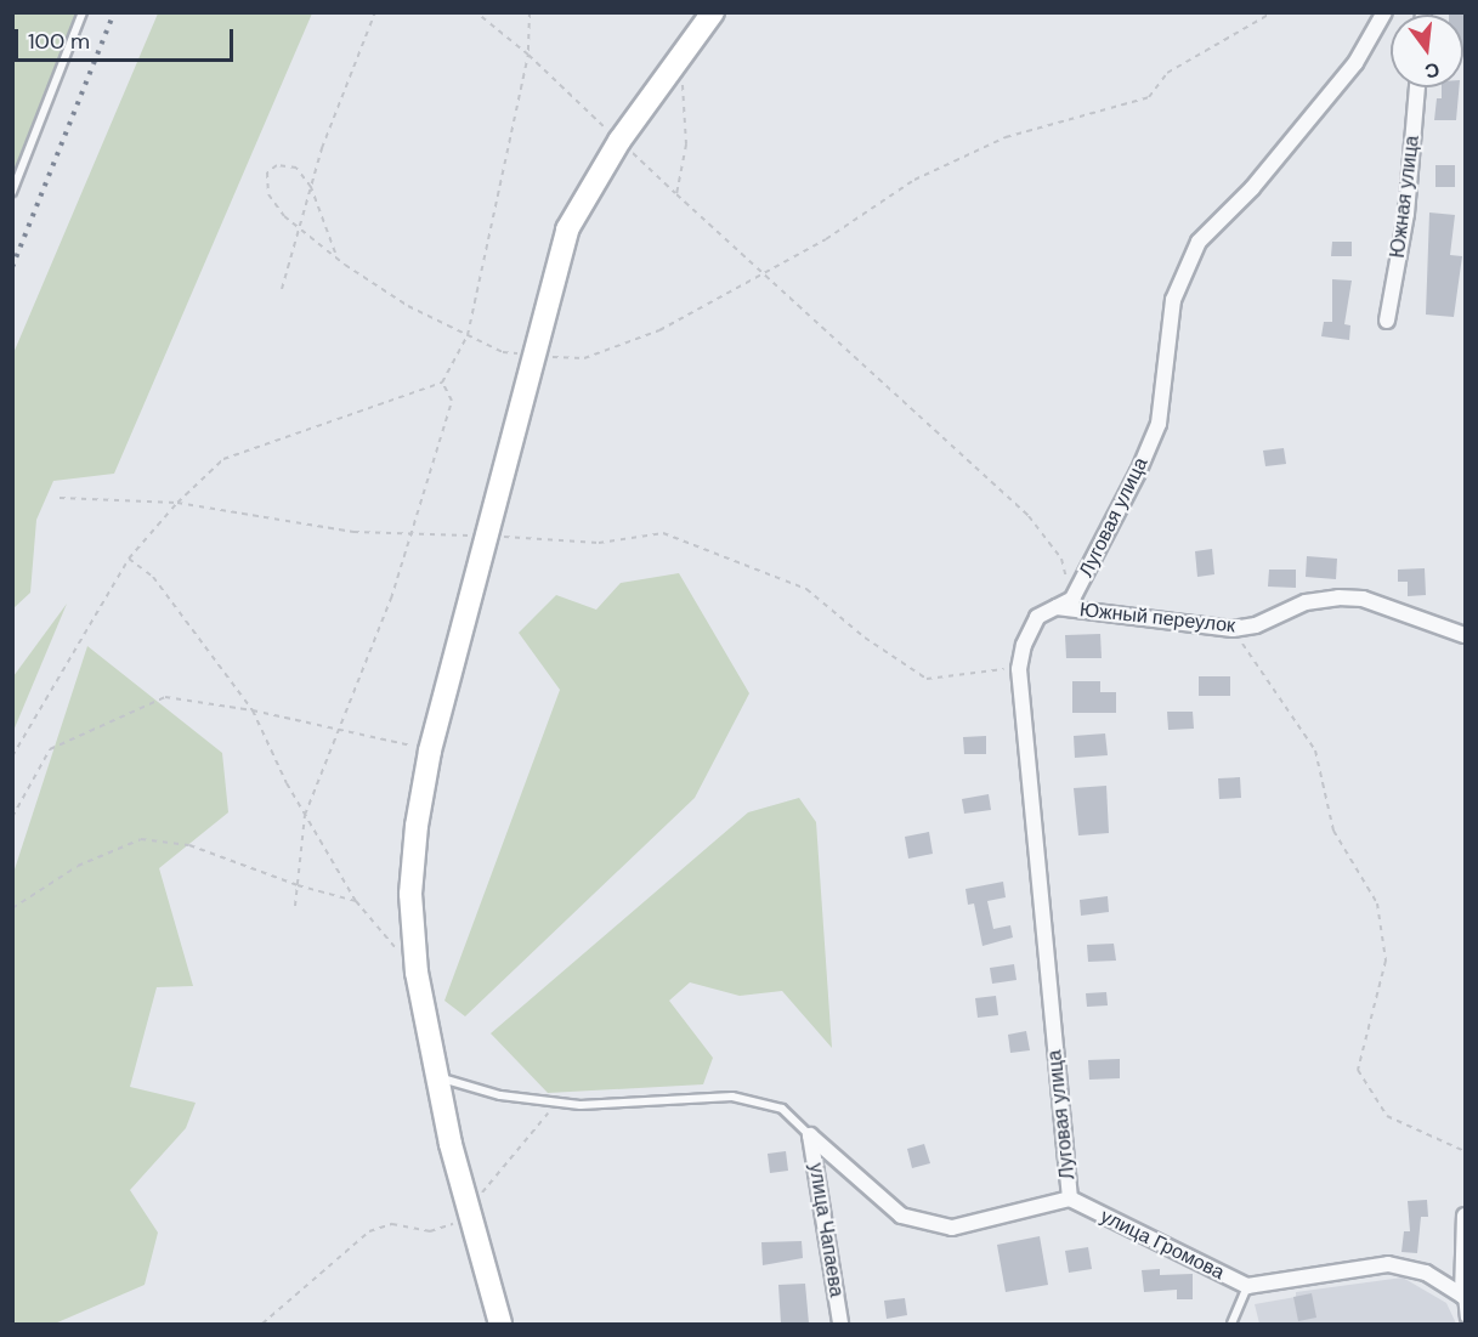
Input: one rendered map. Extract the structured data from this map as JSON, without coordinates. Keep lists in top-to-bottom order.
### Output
{
  "streets": {
    "street": [
      "Южная улица",
      "Луговая улица",
      "Южный переулок",
      "улица Чапаева",
      "улица Громова"
    ]
  },
  "crossings": [
    ["Луговая улица", "Южный переулок"],
    ["Луговая улица", "улица Громова"]
  ],
  "scale_bar": "100 m",
  "north": "bottom"
}
